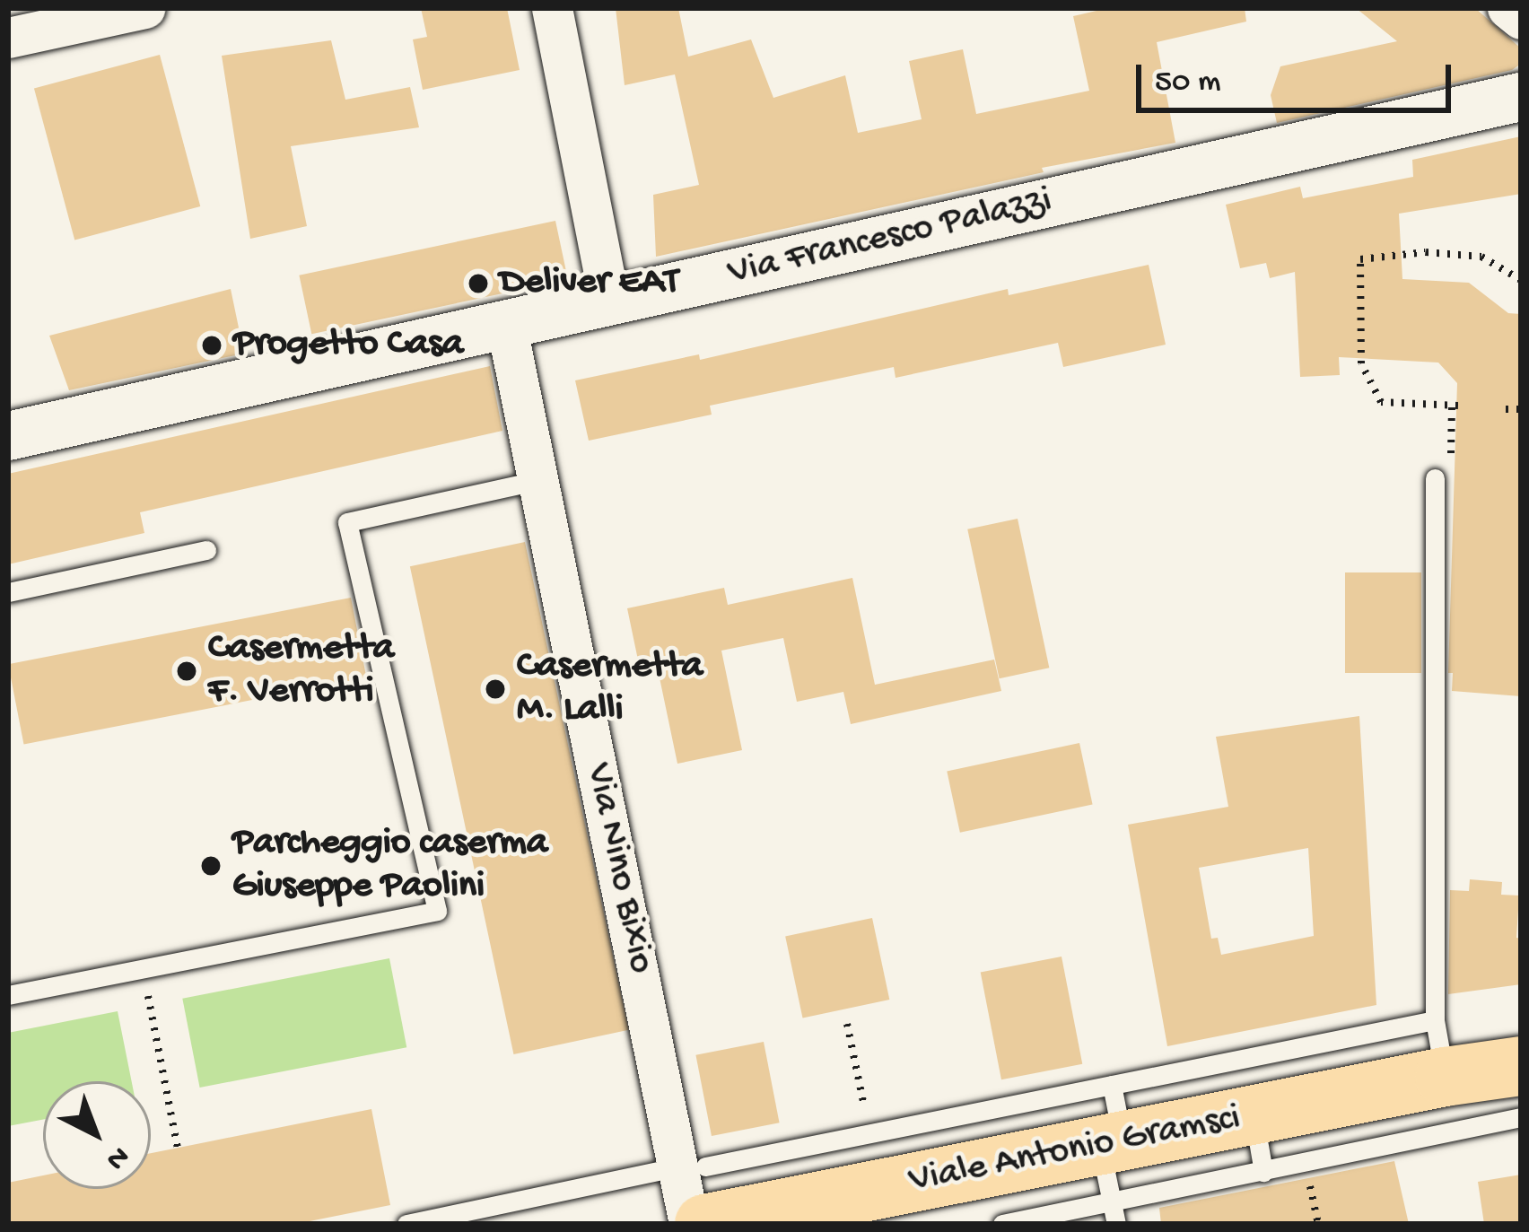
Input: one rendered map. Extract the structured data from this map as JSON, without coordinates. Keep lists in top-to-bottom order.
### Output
{
  "streets": {
    "main road": ["Viale Antonio Gramsci"],
    "street": ["Via Francesco Palazzi", "Via Nino Bixio"]
  },
  "crossings": [
    ["Via Francesco Palazzi", "Via Nino Bixio"]
  ],
  "places": [
    "Deliver EAT",
    "Progetto Casa",
    "Casermetta F. Verrotti",
    "Casermetta M. Lalli",
    "Parcheggio caserma Giuseppe Paolini"
  ],
  "scale_bar": "50 m",
  "north": "bottom right"
}
